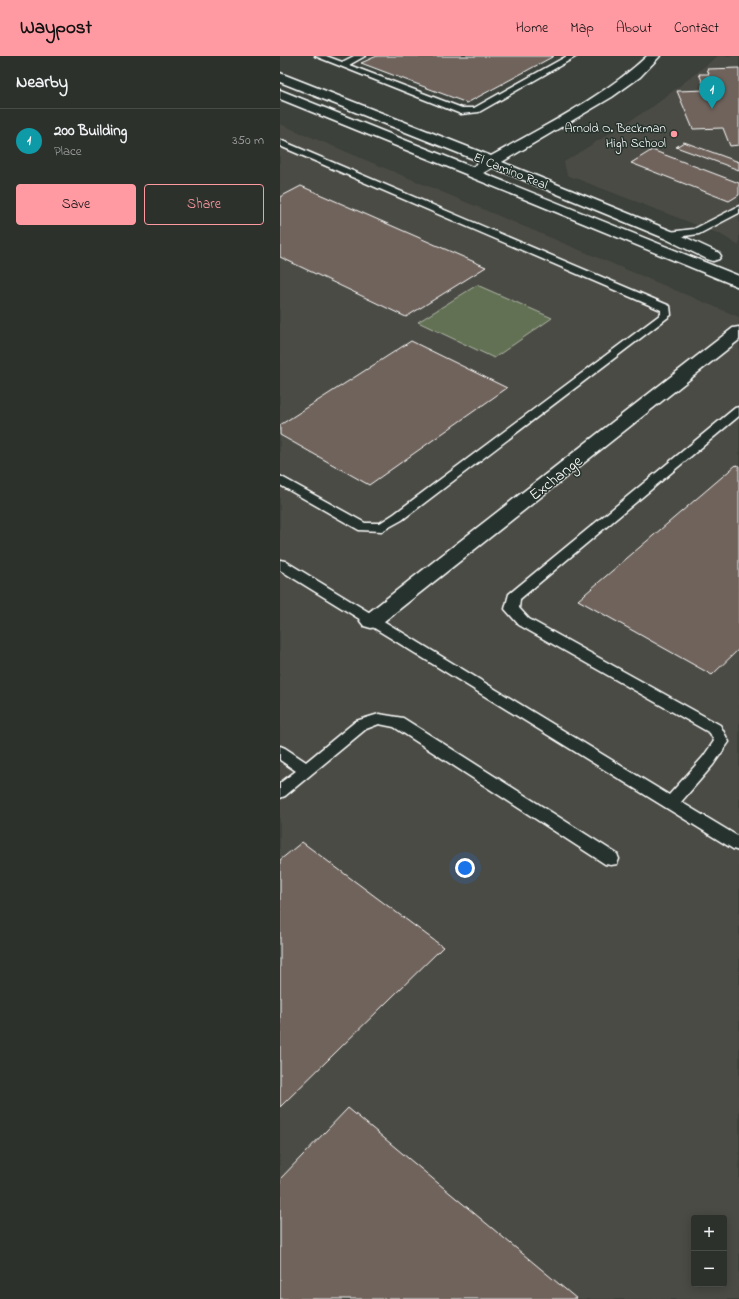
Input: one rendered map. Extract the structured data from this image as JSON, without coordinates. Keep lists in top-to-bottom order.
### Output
{
  "streets": {
    "street": ["El Camino Real", "Exchange"]
  },
  "places": ["Arnold O. Beckman High School"],
  "page": {
    "header": "Waypost",
    "nav": [
      "Home",
      "Map",
      "About",
      "Contact"
    ],
    "heading": "Nearby",
    "pins": "1",
    "list": [
      {
        "mark": "1",
        "name": "200 Building",
        "note": "Place",
        "value": "350 m"
      }
    ],
    "buttons": ["Save", "Share"],
    "map_buttons": ["+", "−"]
  }
}
